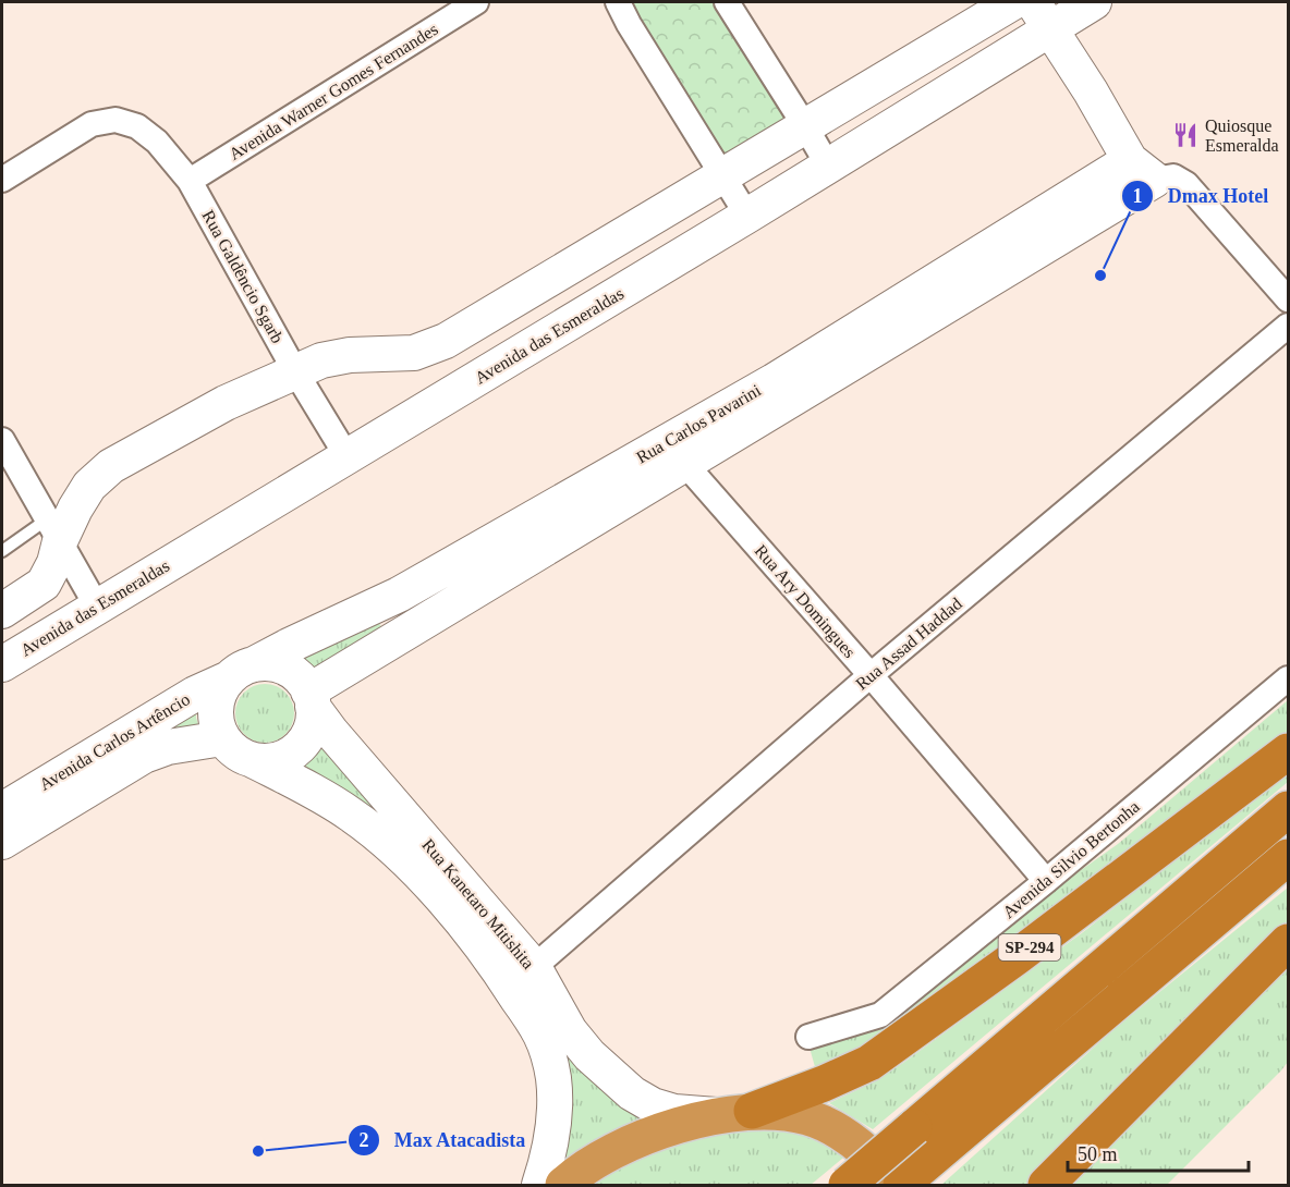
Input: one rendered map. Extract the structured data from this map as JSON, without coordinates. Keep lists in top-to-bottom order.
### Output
{
  "streets": {
    "highway": ["SP-294"],
    "main road": [
      "Avenida das Esmeraldas",
      "Rua Carlos Pavarini",
      "Avenida Carlos Artêncio",
      "Rua Kanetaro Mitishita"
    ],
    "street": [
      "Avenida Warner Gomes Fernandes",
      "Rua Galdêncio Sgarb",
      "Rua Ary Domingues",
      "Rua Assad Haddad",
      "Avenida Silvio Bertonha"
    ]
  },
  "crossings": [
    ["Avenida Warner Gomes Fernandes", "Rua Galdêncio Sgarb"],
    ["Rua Galdêncio Sgarb", "Avenida das Esmeraldas"],
    ["Rua Carlos Pavarini", "Rua Ary Domingues"],
    ["Rua Carlos Pavarini", "Avenida Carlos Artêncio"],
    ["Rua Carlos Pavarini", "Rua Kanetaro Mitishita"],
    ["Rua Ary Domingues", "Rua Assad Haddad"],
    ["Rua Ary Domingues", "Avenida Silvio Bertonha"],
    ["Rua Assad Haddad", "Rua Kanetaro Mitishita"],
    ["Avenida Carlos Artêncio", "Rua Kanetaro Mitishita"]
  ],
  "places": {
    "restaurant": ["Quiosque Esmeralda"],
    "other": ["Dmax Hotel", "Max Atacadista"]
  },
  "scale_bar": "50 m"
}
